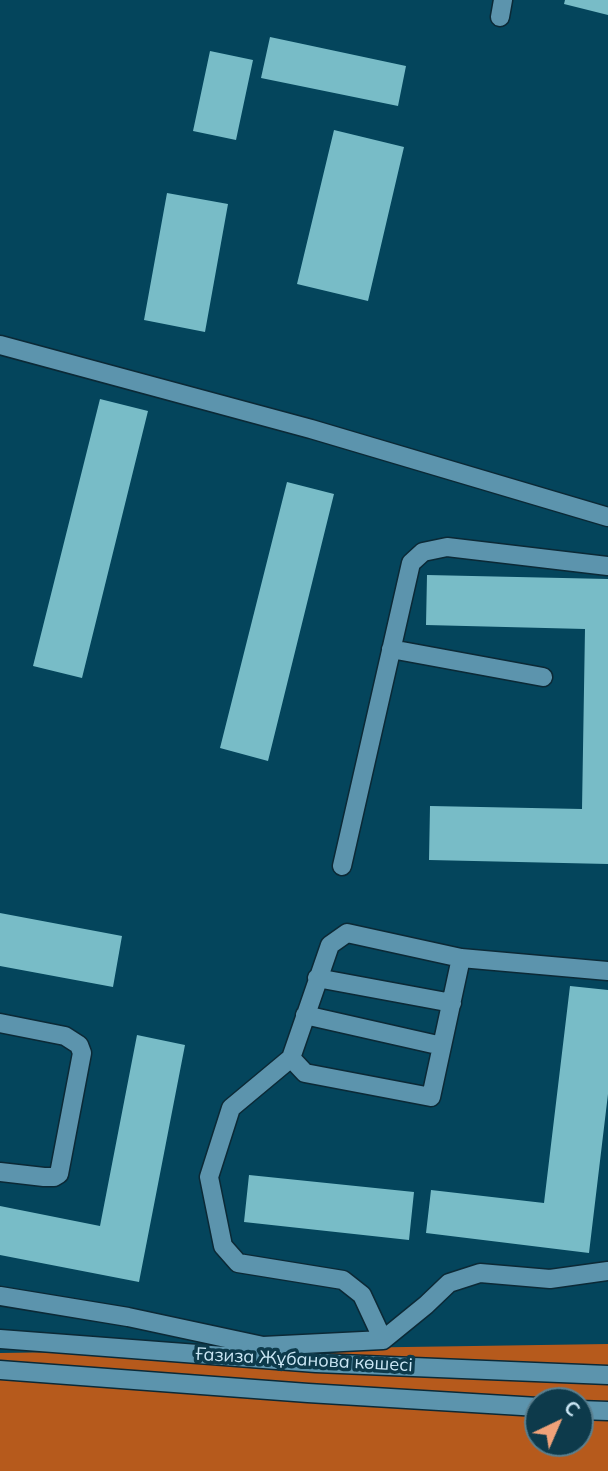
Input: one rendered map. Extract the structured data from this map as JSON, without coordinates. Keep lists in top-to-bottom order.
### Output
{
  "streets": {
    "street": ["Ғазиза Жұбанова көшесі"]
  },
  "north": "top right"
}
